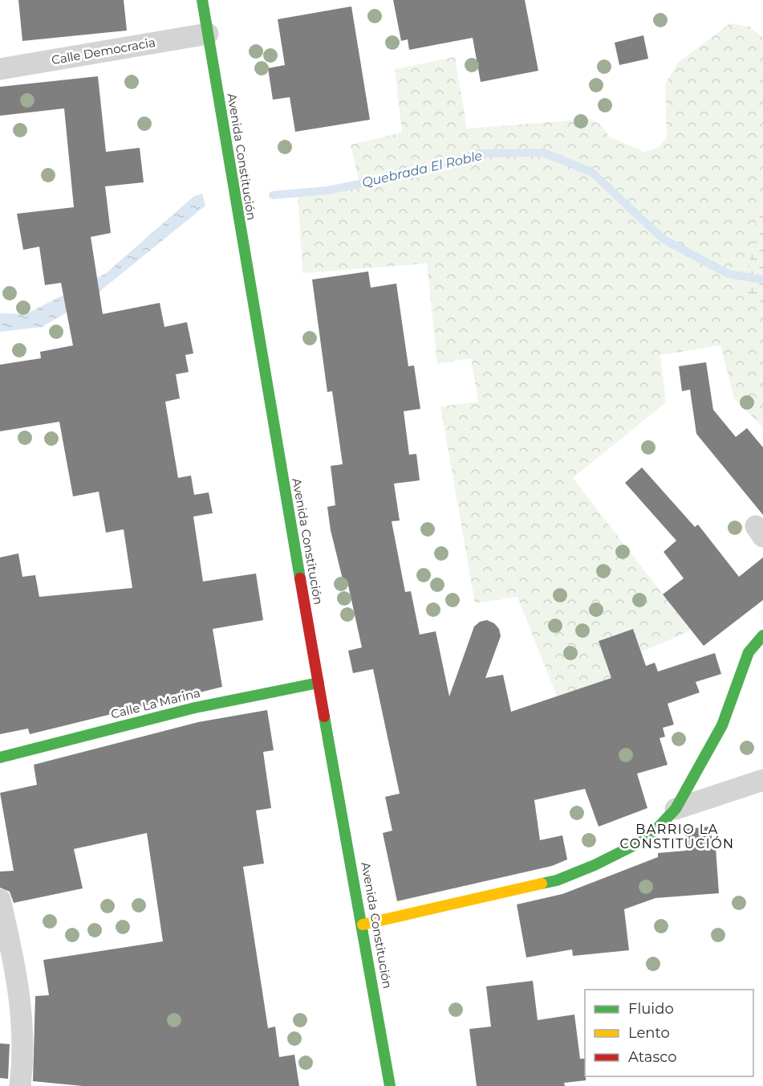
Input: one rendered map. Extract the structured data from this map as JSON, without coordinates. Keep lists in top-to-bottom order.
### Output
{
  "streets": {
    "street": ["Calle Democracia", "Avenida Constitución", "Calle La Marina"]
  },
  "crossings": [
    ["Calle Democracia", "Avenida Constitución"],
    ["Avenida Constitución", "Calle La Marina"]
  ],
  "districts": ["BARRIO LA CONSTITUCIÓN"],
  "water": ["Quebrada El Roble"],
  "legend": ["Fluido", "Lento", "Atasco"]
}
